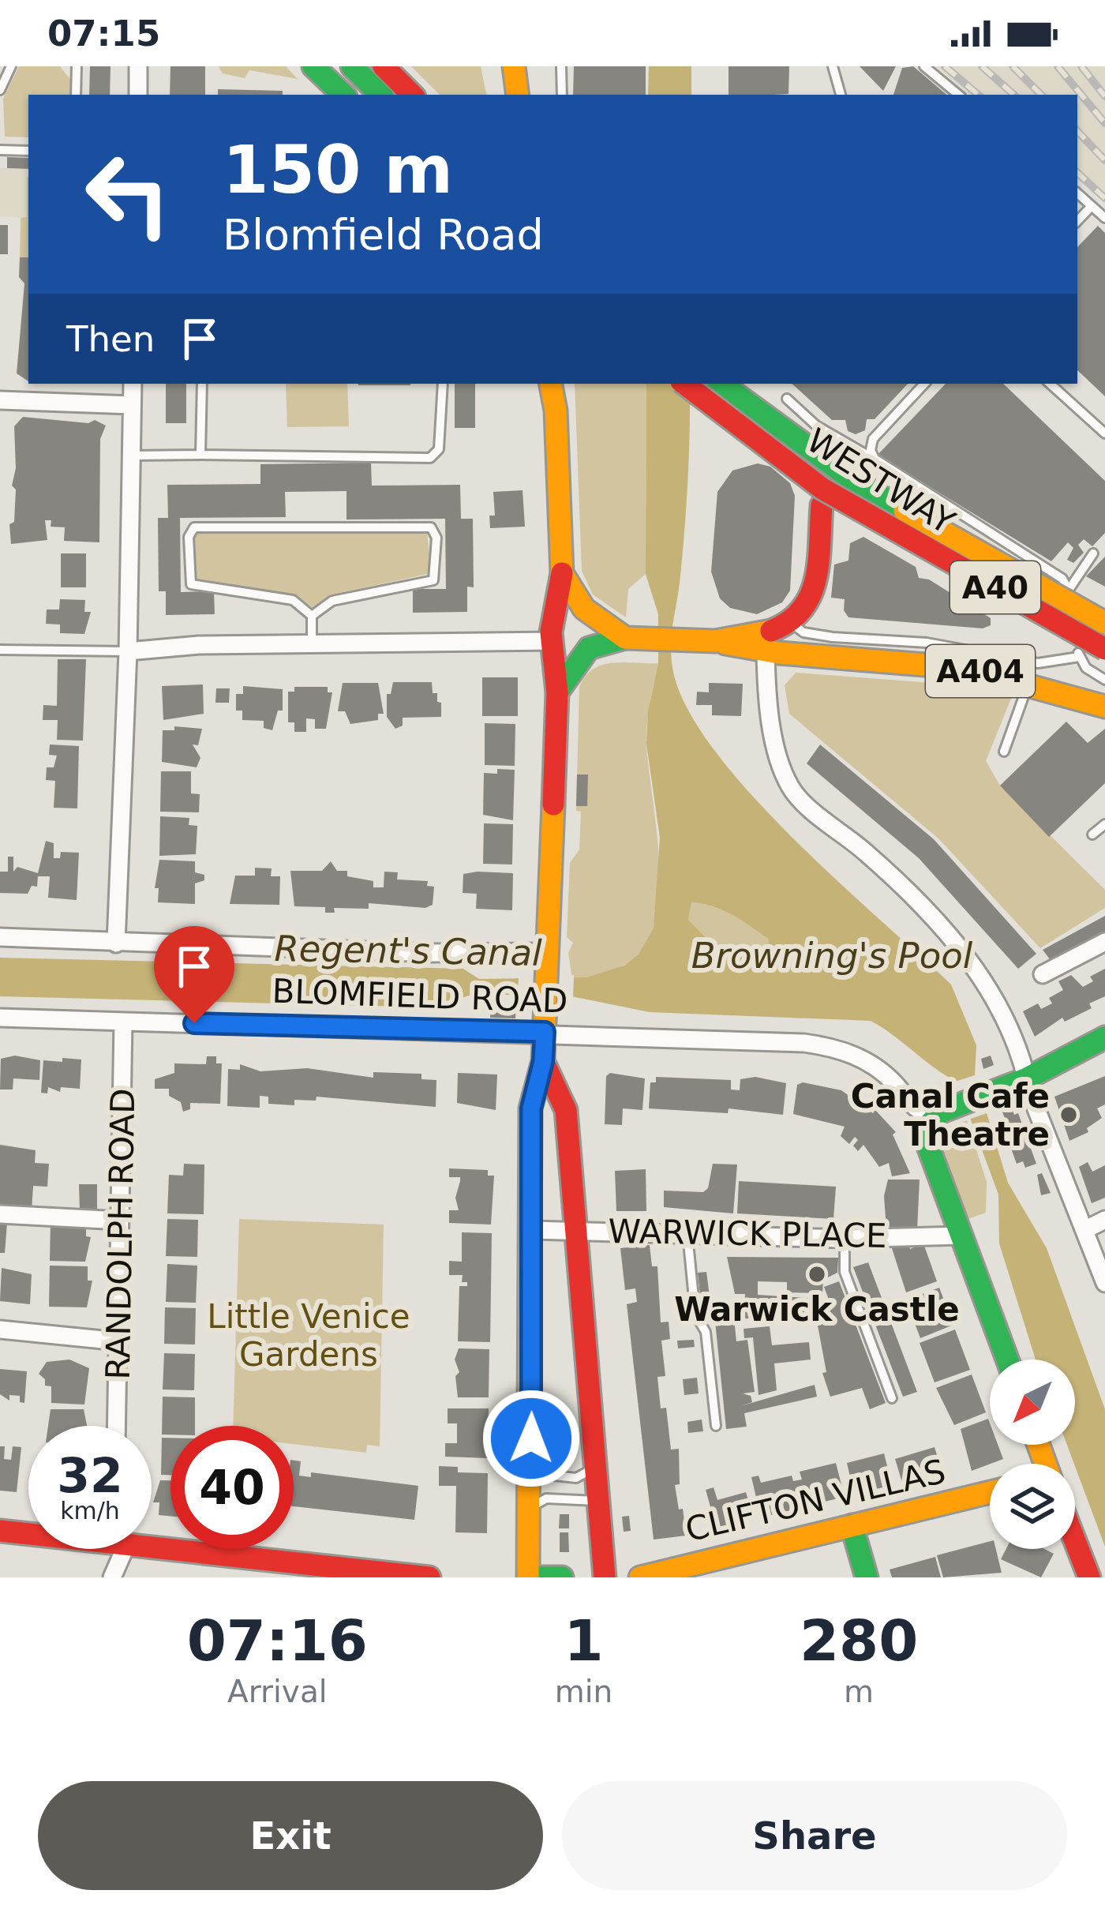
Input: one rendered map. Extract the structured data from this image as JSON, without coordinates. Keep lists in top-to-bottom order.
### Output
{
  "streets": {
    "main road": [
      "WESTWAY",
      "A40",
      "A404",
      "CLIFTON VILLAS"
    ],
    "street": ["BLOMFIELD ROAD", "WARWICK PLACE", "RANDOLPH ROAD"]
  },
  "crossings": [
    ["BLOMFIELD ROAD", "RANDOLPH ROAD"]
  ],
  "water": ["Regent's Canal", "Browning's Pool"],
  "parks": ["Little Venice Gardens"],
  "places": ["Canal Cafe Theatre", "Warwick Castle"],
  "north": "bottom left",
  "page": {
    "status": "07:15",
    "turn": ["150 m", "Blomfield Road"],
    "then": "Then",
    "speed": "32 km/h",
    "limit": "40",
    "eta": [
      "07:16",
      "Arrival",
      "1",
      "min",
      "280",
      "m"
    ],
    "buttons": ["Exit", "Share"]
  }
}
